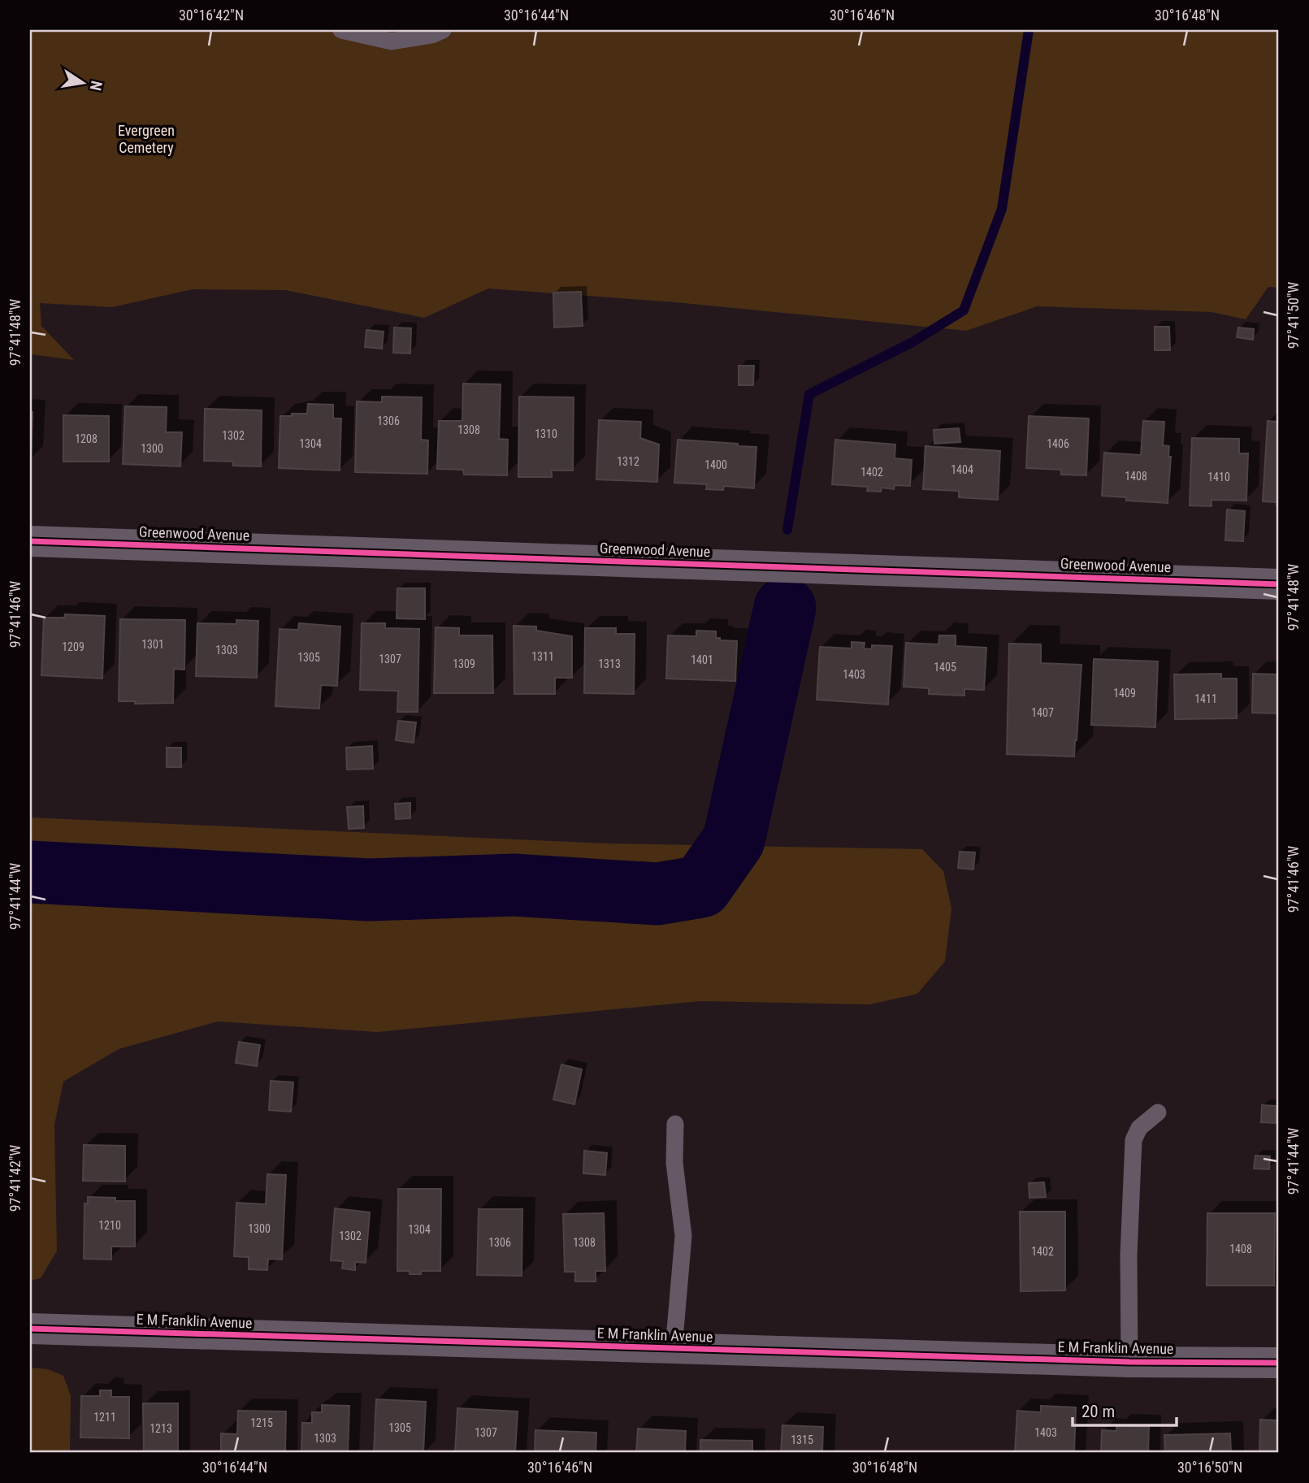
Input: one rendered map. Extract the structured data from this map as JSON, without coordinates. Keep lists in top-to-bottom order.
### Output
{
  "streets": {
    "street": ["Greenwood Avenue", "E M Franklin Avenue"]
  },
  "parks": ["Evergreen Cemetery"],
  "house_numbers": [
    "1306",
    "1308",
    "1310",
    "1302",
    "1208",
    "1304",
    "1406",
    "1300",
    "1312",
    "1400",
    "1404",
    "1402",
    "1408",
    "1410",
    "1301",
    "1209",
    "1303",
    "1311",
    "1305",
    "1307",
    "1401",
    "1309",
    "1313",
    "1405",
    "1403",
    "1409",
    "1411",
    "1407",
    "1210",
    "1300",
    "1304",
    "1302",
    "1306",
    "1308",
    "1408",
    "1402",
    "1211",
    "1215",
    "1305",
    "1213",
    "1307",
    "1403",
    "1303",
    "1315"
  ],
  "scale_bar": "20 m",
  "north": "right",
  "coordinates": [
    "30°16'42\"N",
    "30°16'44\"N",
    "30°16'46\"N",
    "30°16'48\"N",
    "97°41'50\"W",
    "97°41'48\"W",
    "97°41'46\"W",
    "97°41'44\"W",
    "97°41'42\"W",
    "30°16'50\"N"
  ]
}
